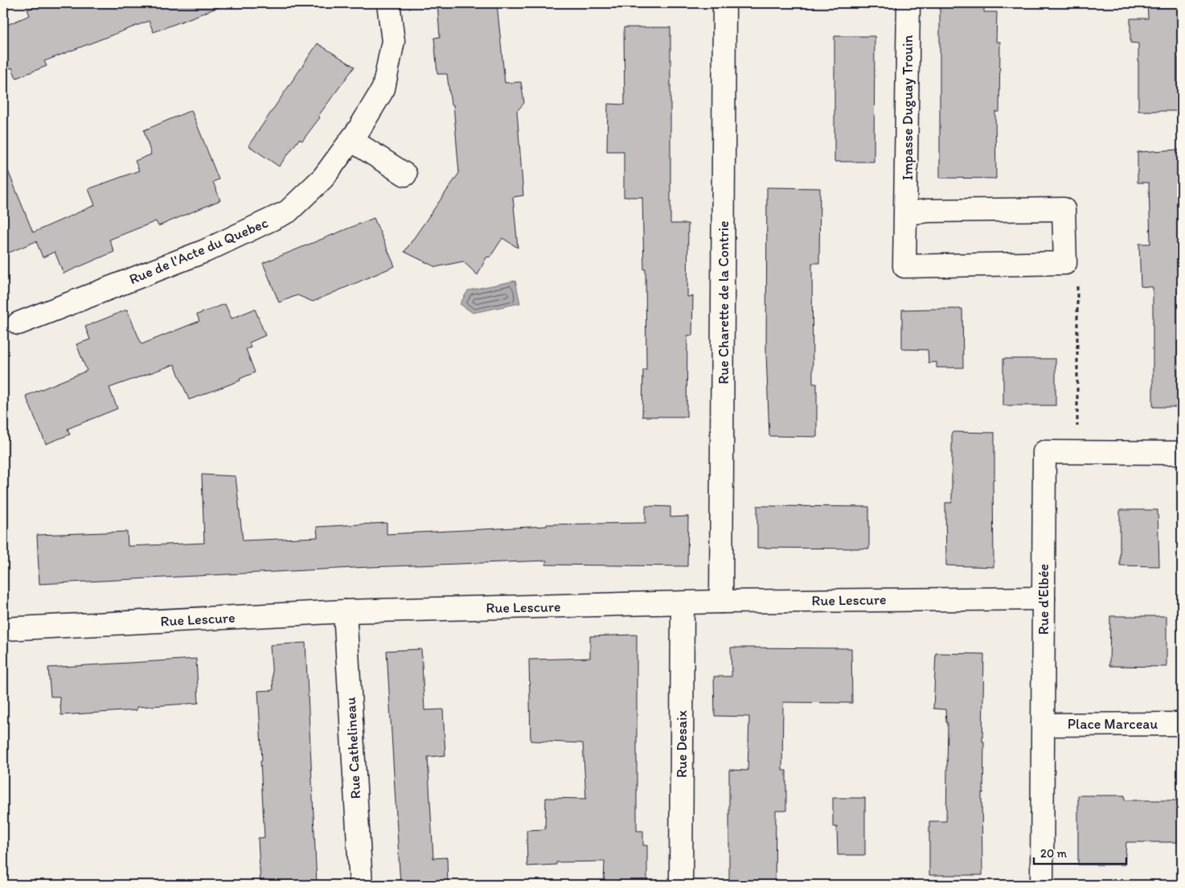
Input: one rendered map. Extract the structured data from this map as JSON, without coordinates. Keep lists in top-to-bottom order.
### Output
{
  "streets": {
    "street": [
      "Impasse Duguay Trouin",
      "Rue de l'Acte du Quebec",
      "Rue Charette de la Contrie",
      "Rue d'Elbée",
      "Rue Lescure",
      "Place Marceau",
      "Rue Desaix",
      "Rue Cathelineau"
    ]
  },
  "crossings": [
    ["Rue Charette de la Contrie", "Rue Lescure"],
    ["Rue d'Elbée", "Rue Lescure"],
    ["Rue d'Elbée", "Place Marceau"],
    ["Rue Lescure", "Rue Desaix"],
    ["Rue Lescure", "Rue Cathelineau"]
  ],
  "scale_bar": "20 m"
}
